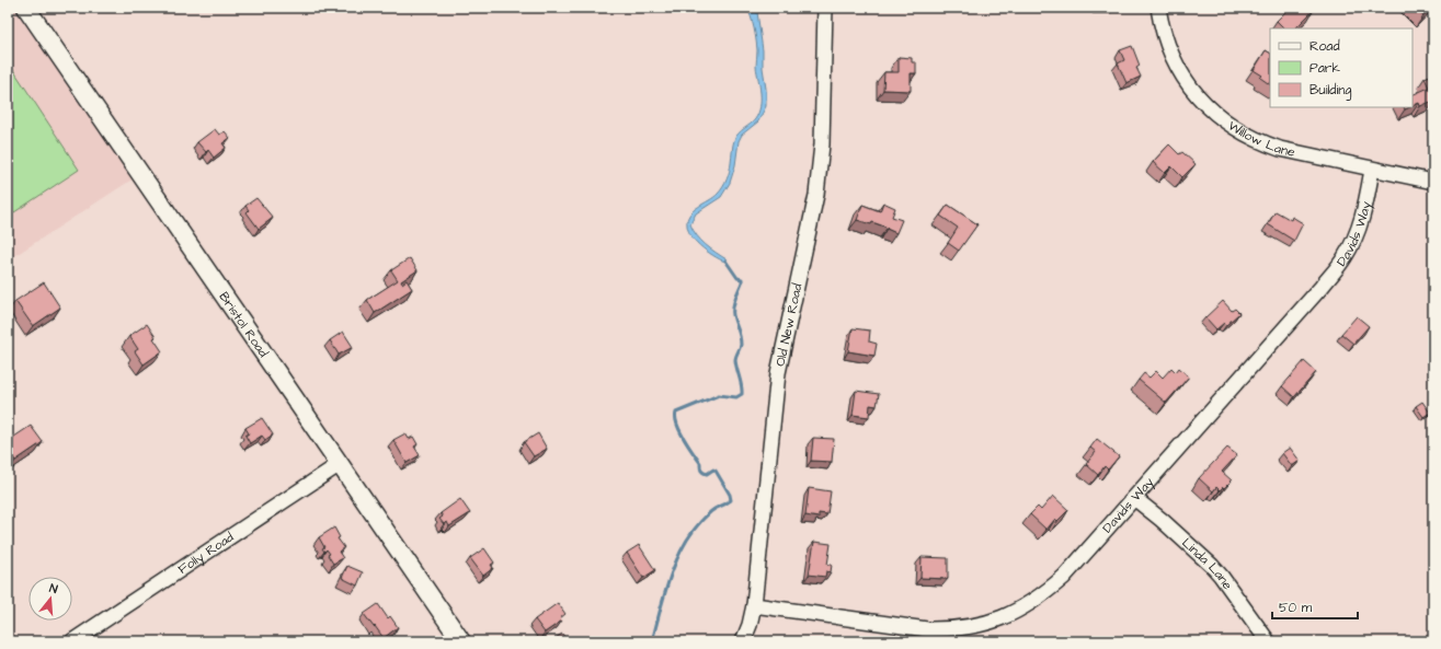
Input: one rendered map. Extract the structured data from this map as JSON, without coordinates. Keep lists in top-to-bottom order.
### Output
{
  "streets": {
    "main road": ["Bristol Road"],
    "street": [
      "Willow Lane",
      "Davids Way",
      "Old New Road",
      "Folly Road",
      "Linda Lane"
    ]
  },
  "crossings": [
    ["Willow Lane", "Davids Way"],
    ["Davids Way", "Old New Road"],
    ["Davids Way", "Linda Lane"],
    ["Bristol Road", "Folly Road"]
  ],
  "legend": ["Road", "Park", "Building"],
  "scale_bar": "50 m",
  "north": "top"
}
